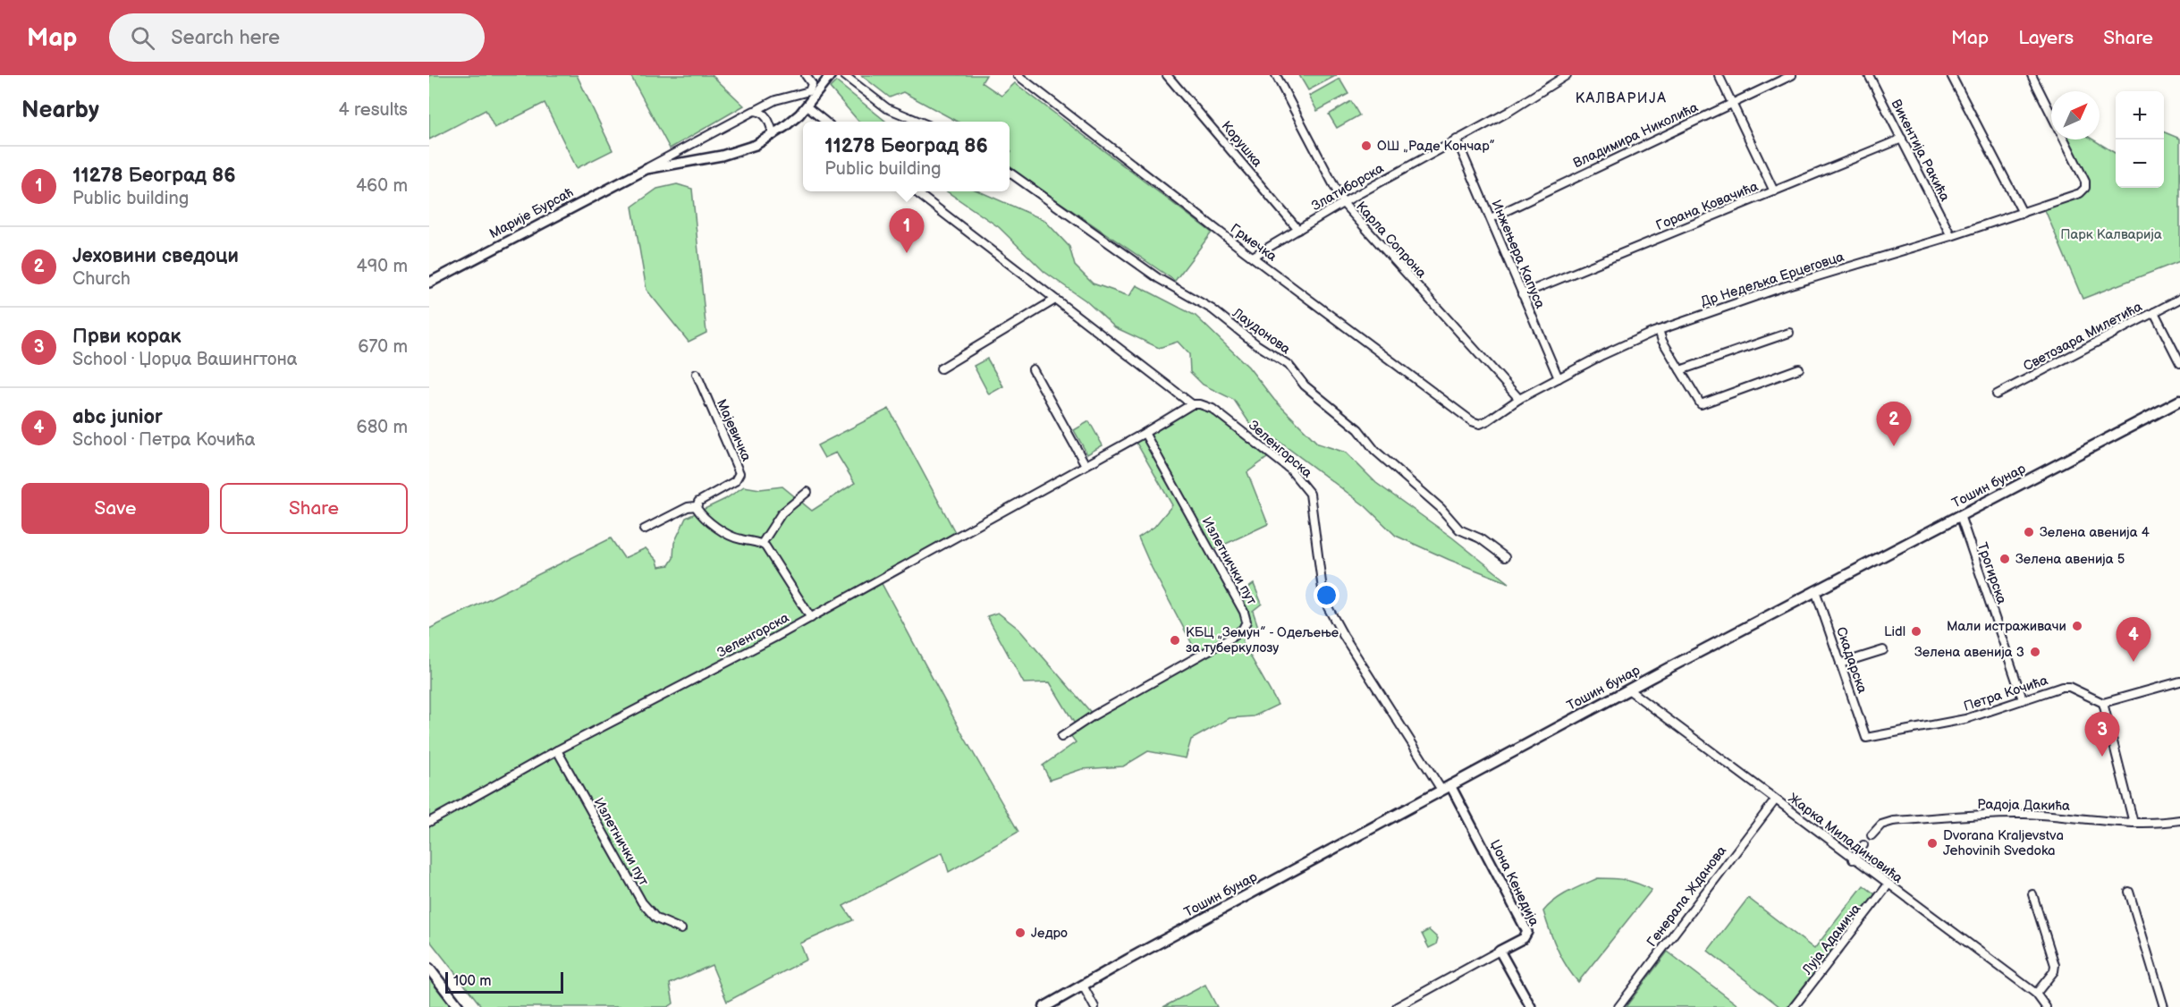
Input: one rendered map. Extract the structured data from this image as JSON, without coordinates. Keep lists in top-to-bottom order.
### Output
{
  "streets": {
    "main road": ["Тошин бунар"],
    "street": [
      "Владимира Николића",
      "Корушка",
      "Викентија Ракића",
      "Златиборска",
      "Горана Ковачића",
      "Марије Бурсаћ",
      "Карла Сопрона",
      "Грмечка",
      "Инжењера Капуса",
      "Др Недељка Ерцеговца",
      "Лаудонова",
      "Светозара Милетића",
      "Мајевичка",
      "Зеленгорска",
      "Излетнички пут",
      "Трогирска",
      "Скадарска",
      "Петра Кочића",
      "Радоја Дакића",
      "Жарка Миладиновића",
      "Џона Кенедија",
      "Генерала Жданова",
      "Луја Адамича"
    ]
  },
  "crossings": [
    ["Владимира Николића", "Инжењера Капуса"],
    ["Корушка", "Златиборска"],
    ["Викентија Ракића", "Горана Ковачића"],
    ["Викентија Ракића", "Др Недељка Ерцеговца"],
    ["Златиборска", "Карла Сопрона"],
    ["Златиборска", "Грмечка"],
    ["Златиборска", "Инжењера Капуса"],
    ["Горана Ковачића", "Инжењера Капуса"],
    ["Карла Сопрона", "Др Недељка Ерцеговца"],
    ["Грмечка", "Др Недељка Ерцеговца"],
    ["Инжењера Капуса", "Др Недељка Ерцеговца"],
    ["Зеленгорска", "Тошин бунар"],
    ["Зеленгорска", "Излетнички пут"],
    ["Зеленгорска", "Џона Кенедија"],
    ["Тошин бунар", "Трогирска"],
    ["Тошин бунар", "Скадарска"],
    ["Тошин бунар", "Жарка Миладиновића"],
    ["Тошин бунар", "Џона Кенедија"],
    ["Трогирска", "Петра Кочића"],
    ["Скадарска", "Петра Кочића"],
    ["Жарка Миладиновића", "Генерала Жданова"],
    ["Жарка Миладиновића", "Луја Адамича"]
  ],
  "districts": ["КАЛВАРИЈА"],
  "parks": ["Парк Калварија"],
  "places": [
    "ОШ „Раде Кончар”",
    "Зелена авенија 4",
    "Зелена авенија 5",
    "Мали истраживачи",
    "Lidl",
    "КБЦ „Земун” - Одељење за туберкулозу",
    "Зелена авенија 3",
    "Dvorana Kraljevstva Jehovinih Svedoka",
    "Једро"
  ],
  "scale_bar": "100 m",
  "north": "top right",
  "page": {
    "header": "Map",
    "search": "Search here",
    "nav": ["Map", "Layers", "Share"],
    "heading": ["Nearby", "4 results"],
    "map_buttons": ["+", "−"],
    "popup": ["11278 Београд 86", "Public building"],
    "list": [
      {
        "mark": "1",
        "name": "11278 Београд 86",
        "note": "Public building",
        "value": "460 m"
      },
      {
        "mark": "2",
        "name": "Јеховини сведоци",
        "note": "Church",
        "value": "490 m"
      },
      {
        "mark": "3",
        "name": "Први корак",
        "note": "School · Џорџа Вашингтона",
        "value": "670 m"
      },
      {
        "mark": "4",
        "name": "abc junior",
        "note": "School · Петра Кочића",
        "value": "680 m"
      }
    ],
    "pins": [
      "1",
      "2",
      "4",
      "3"
    ],
    "buttons": ["Save", "Share"],
    "scale": "100 m"
  }
}
